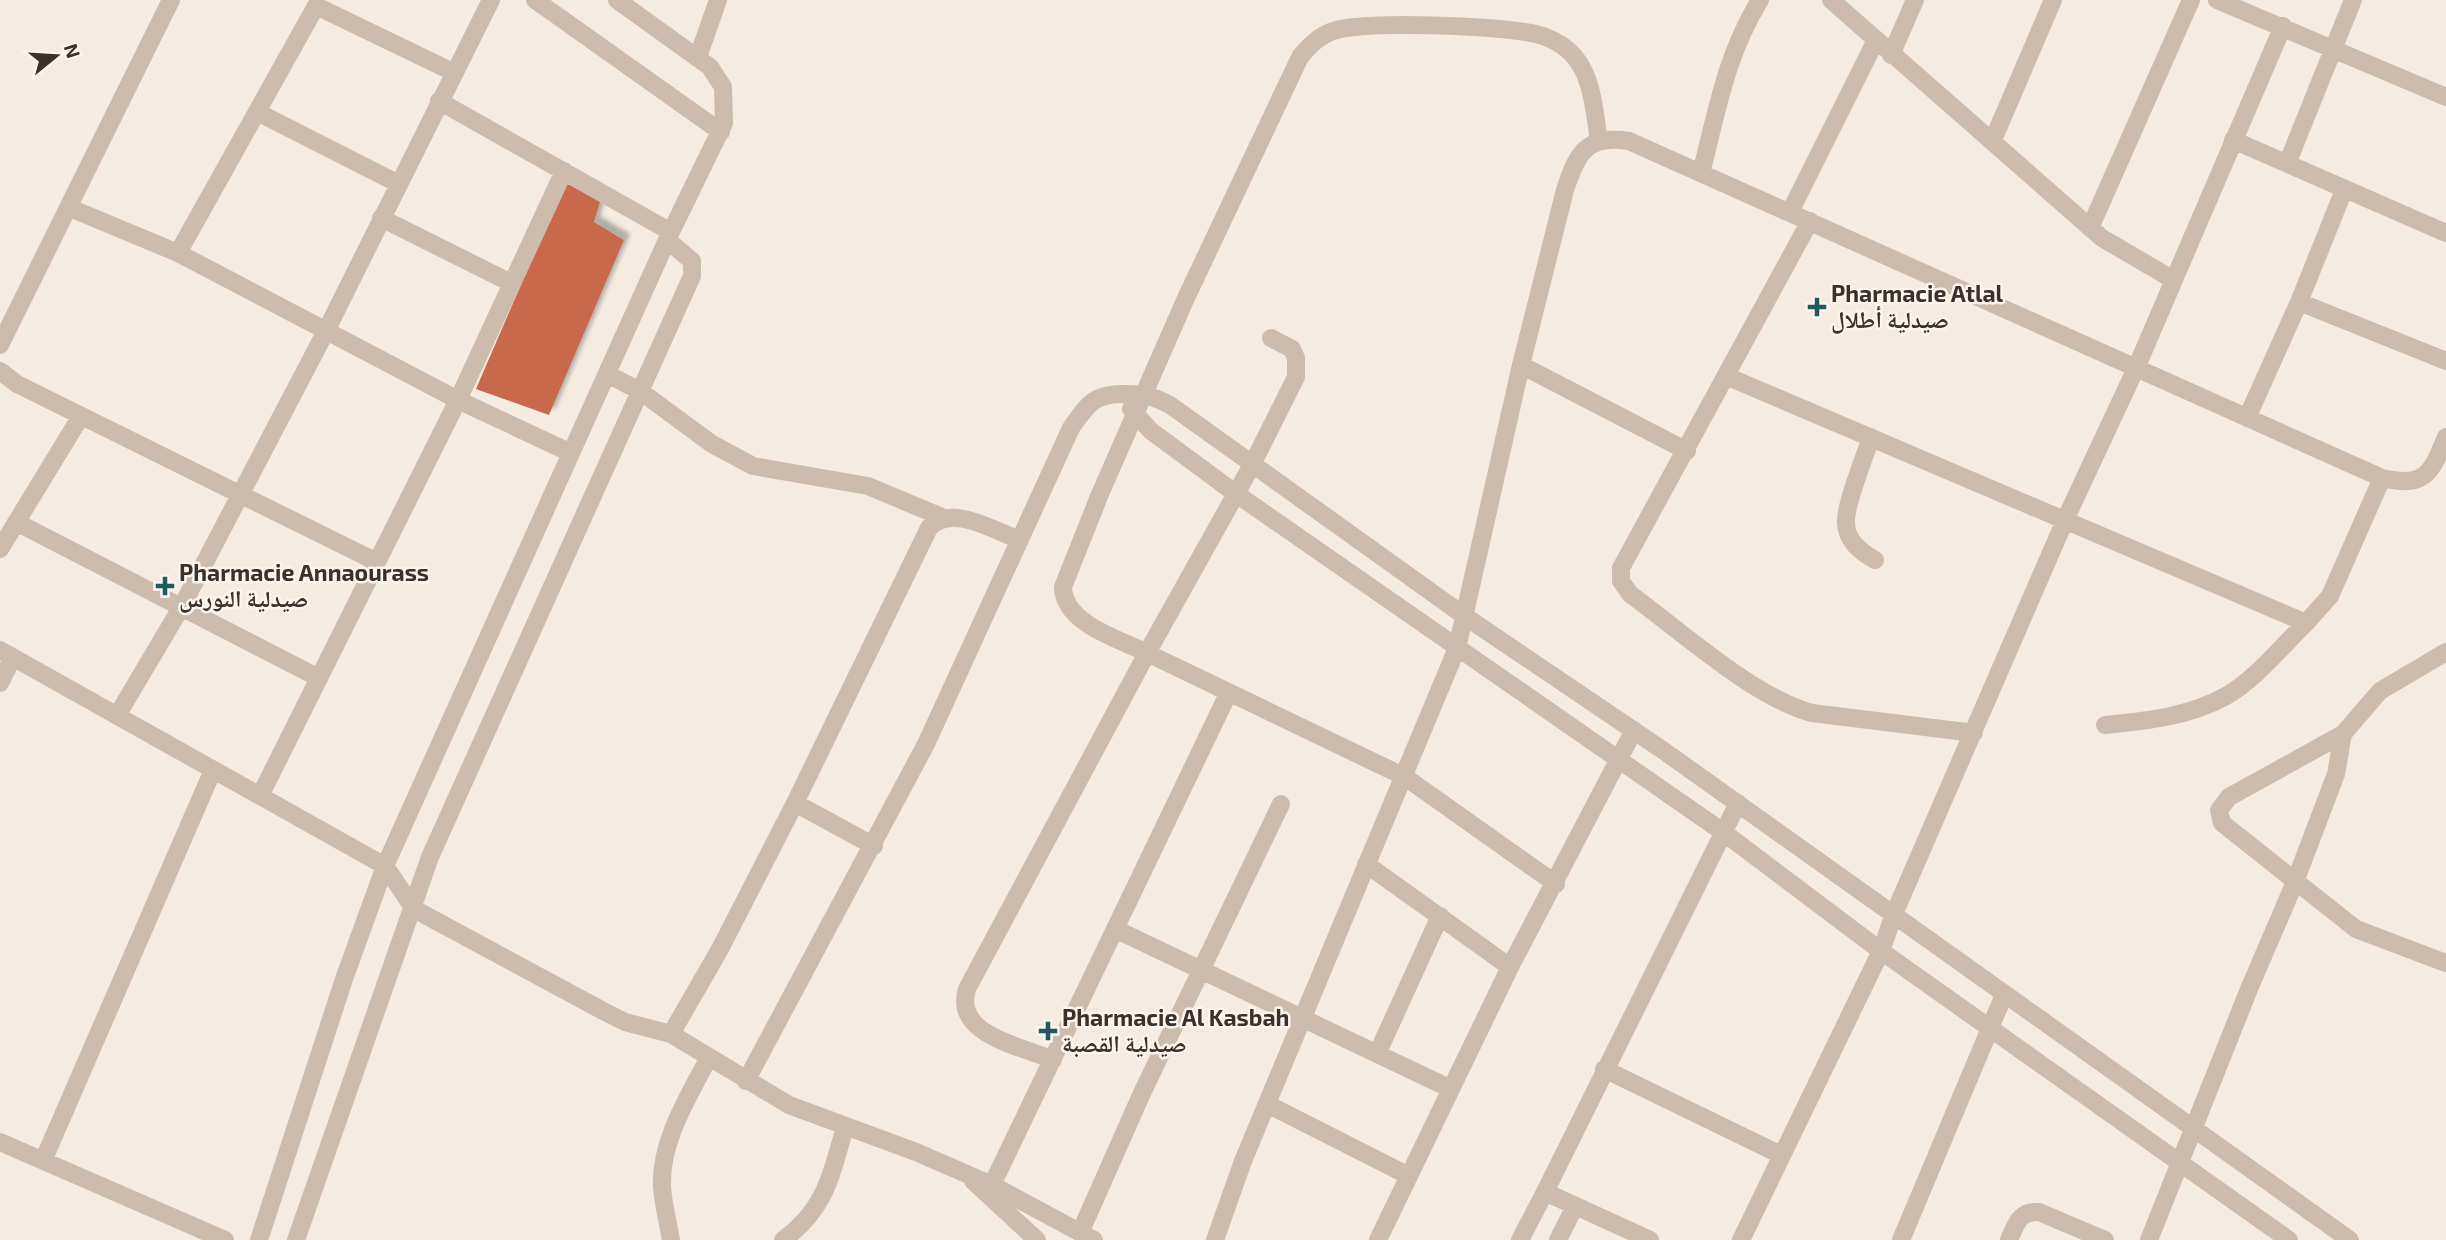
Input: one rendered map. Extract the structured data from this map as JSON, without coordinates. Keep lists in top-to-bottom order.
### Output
{
  "places": {
    "health": ["Pharmacie Atlal صيدلية أطلال", "Pharmacie Annaourass صيدلية النورس", "Pharmacie Al Kasbah صيدلية القصبة"]
  },
  "north": "right"
}
